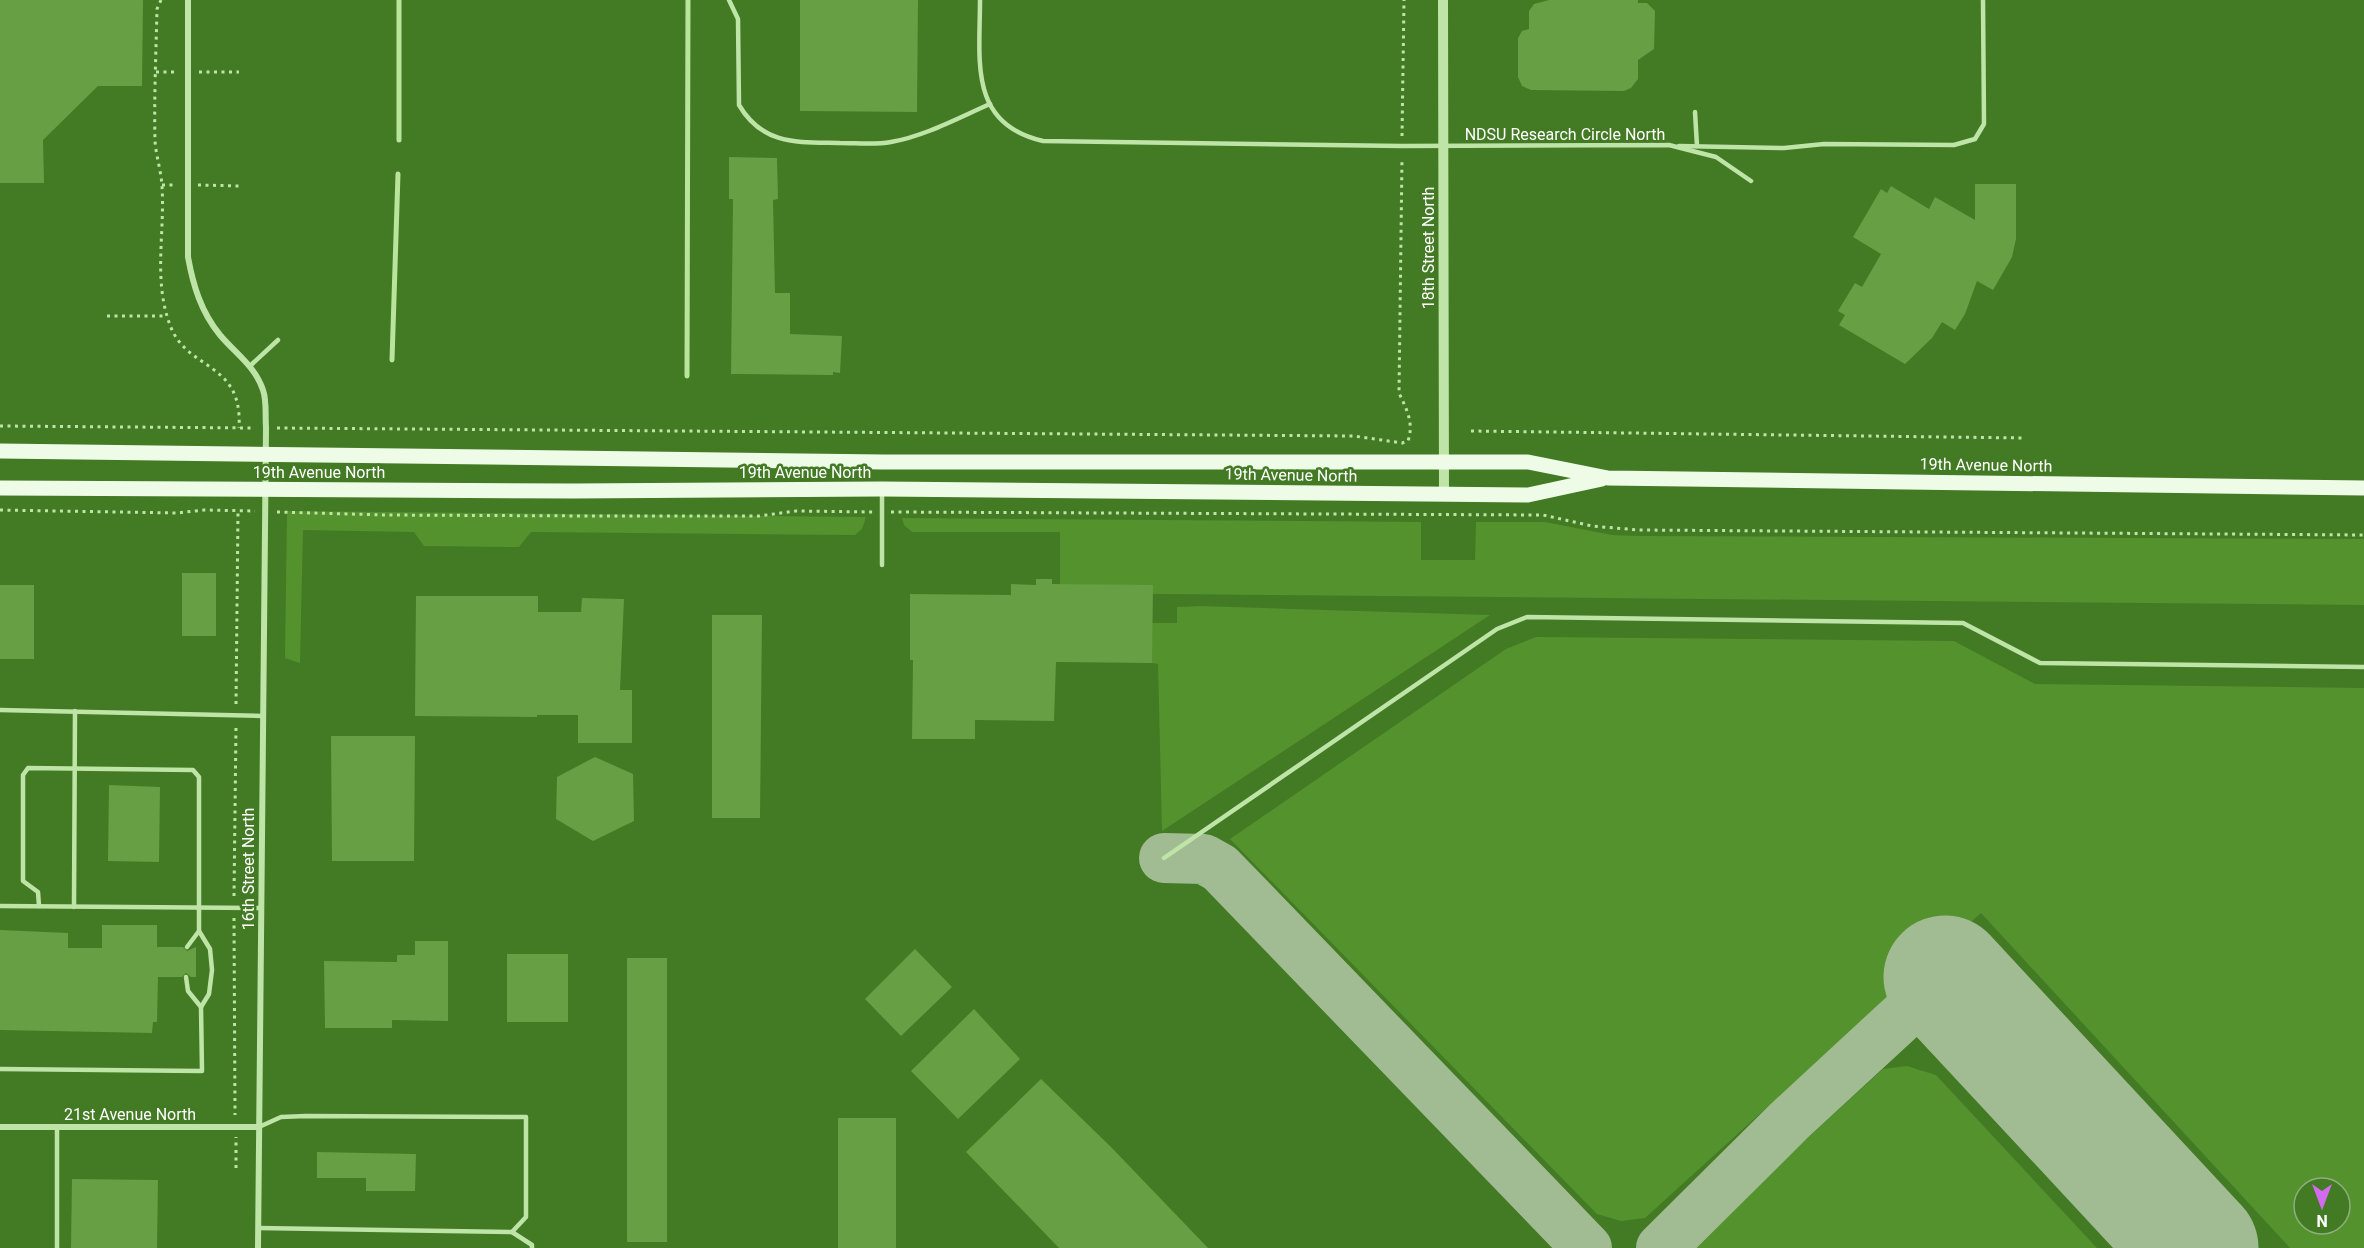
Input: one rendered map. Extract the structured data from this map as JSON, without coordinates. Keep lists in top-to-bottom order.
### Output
{
  "streets": {
    "main road": ["19th Avenue North"],
    "street": ["18th Street North", "16th Street North", "21st Avenue North"],
    "lane": ["NDSU Research Circle North"]
  },
  "crossings": [
    ["NDSU Research Circle North", "18th Street North"],
    ["18th Street North", "19th Avenue North"],
    ["19th Avenue North", "16th Street North"],
    ["16th Street North", "21st Avenue North"]
  ],
  "north": "bottom"
}
